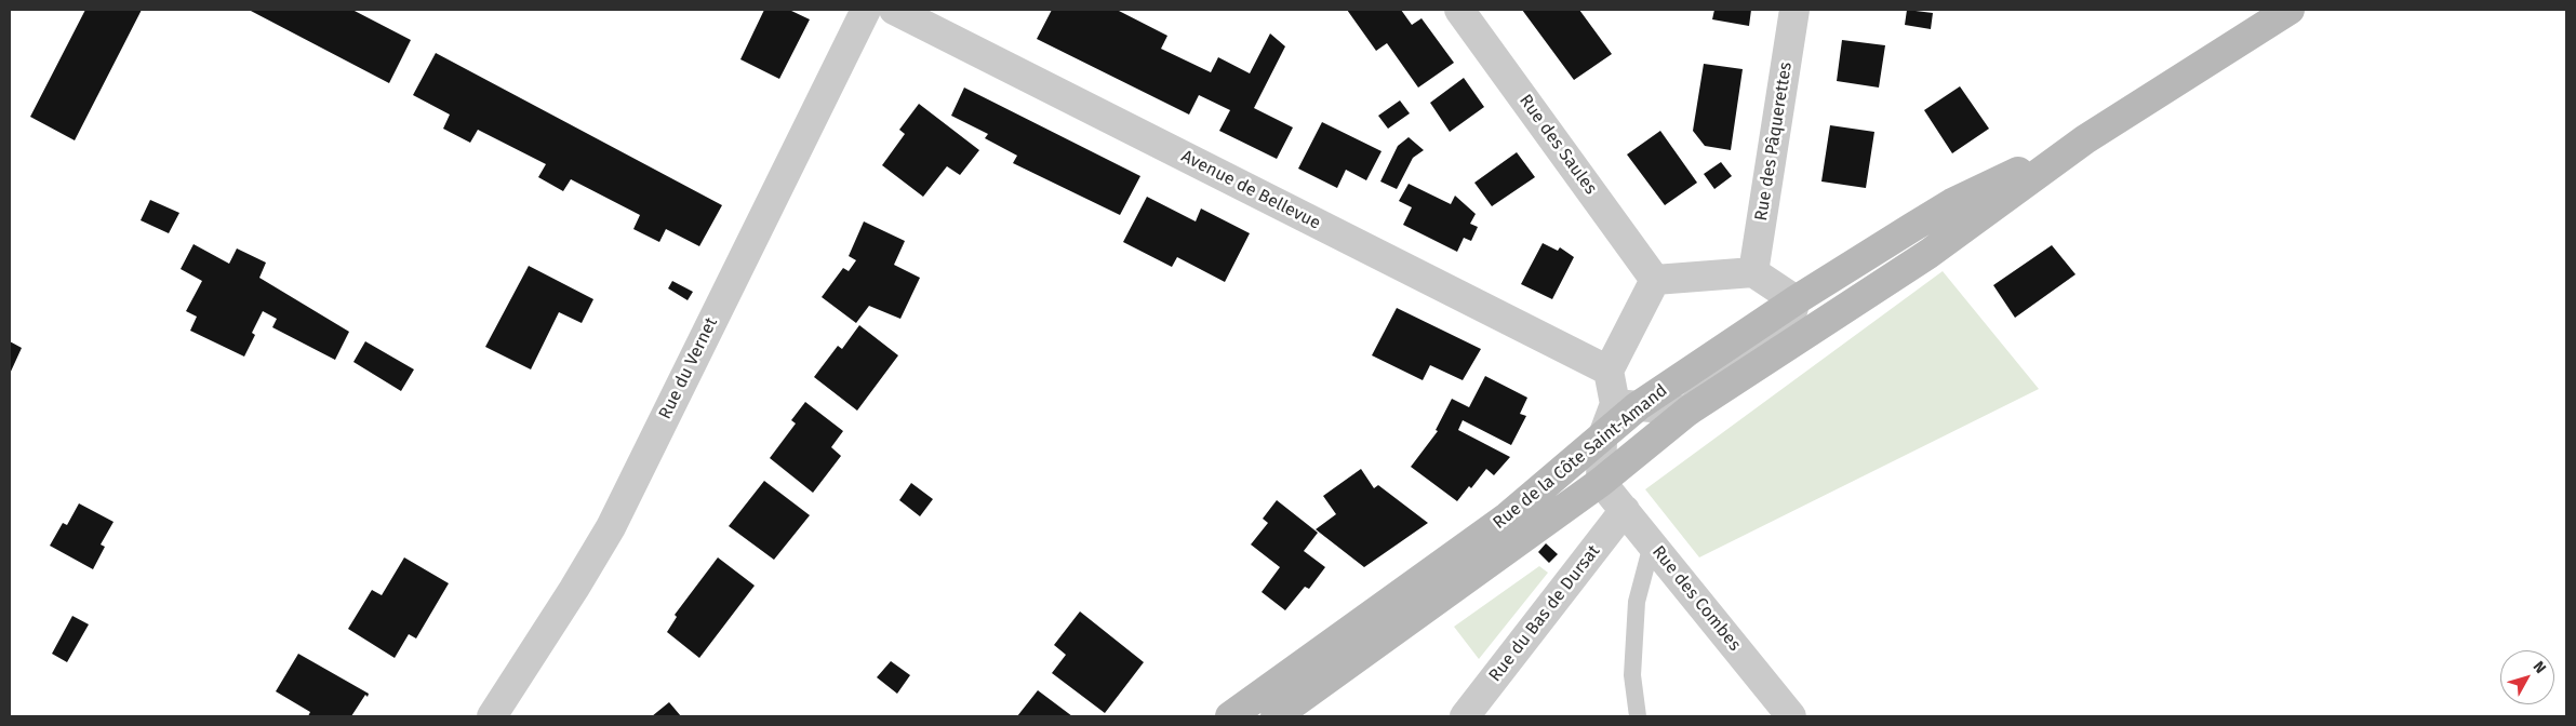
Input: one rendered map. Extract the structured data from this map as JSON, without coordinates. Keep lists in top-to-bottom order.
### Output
{
  "streets": {
    "main road": ["Rue de la Côte Saint-Amand"],
    "street": [
      "Rue des Pâquerettes",
      "Rue des Saules",
      "Avenue de Bellevue",
      "Rue du Vernet",
      "Rue des Combes",
      "Rue du Bas de Dursat"
    ]
  },
  "crossings": [
    ["Rue de la Côte Saint-Amand", "Rue des Combes"],
    ["Rue des Combes", "Rue du Bas de Dursat"]
  ],
  "north": "top right"
}
